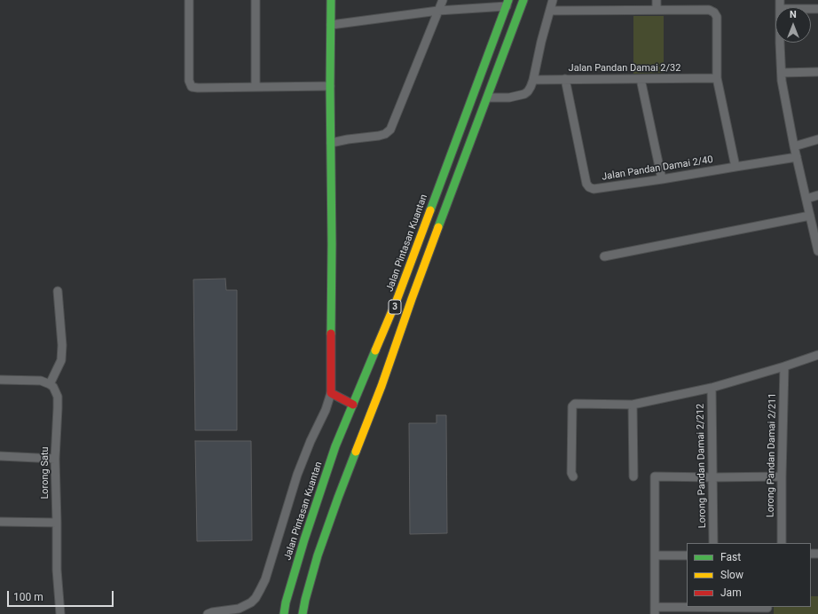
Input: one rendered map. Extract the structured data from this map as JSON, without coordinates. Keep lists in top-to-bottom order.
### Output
{
  "streets": {
    "main road": ["Jalan Pintasan Kuantan", "3"],
    "street": [
      "Jalan Pandan Damai 2/32",
      "Jalan Pandan Damai 2/40",
      "Lorong Pandan Damai 2/211",
      "Lorong Pandan Damai 2/212",
      "Lorong Satu"
    ]
  },
  "crossings": [
    ["Jalan Pandan Damai 2/32", "Jalan Pandan Damai 2/40"]
  ],
  "legend": ["Fast", "Slow", "Jam"],
  "scale_bar": "100 m",
  "north": "top"
}
